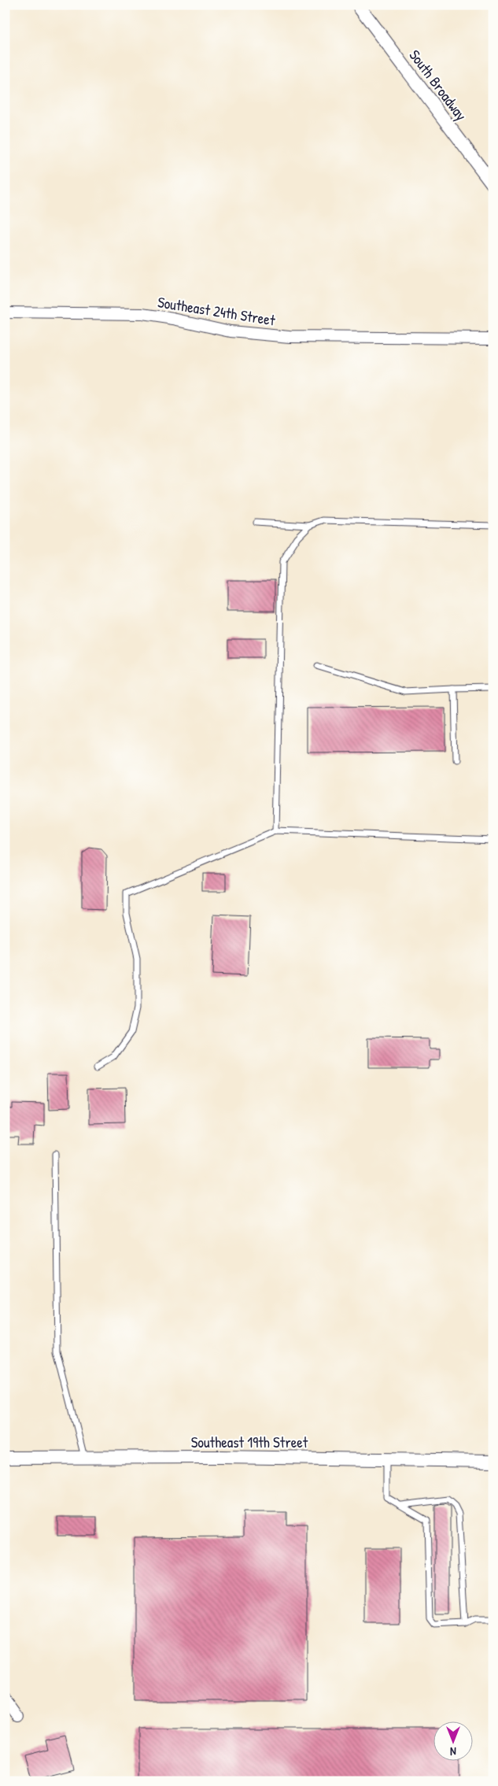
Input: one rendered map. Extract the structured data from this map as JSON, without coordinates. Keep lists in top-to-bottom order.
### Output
{
  "streets": {
    "street": ["South Broadway", "Southeast 24th Street", "Southeast 19th Street"]
  },
  "north": "bottom"
}
